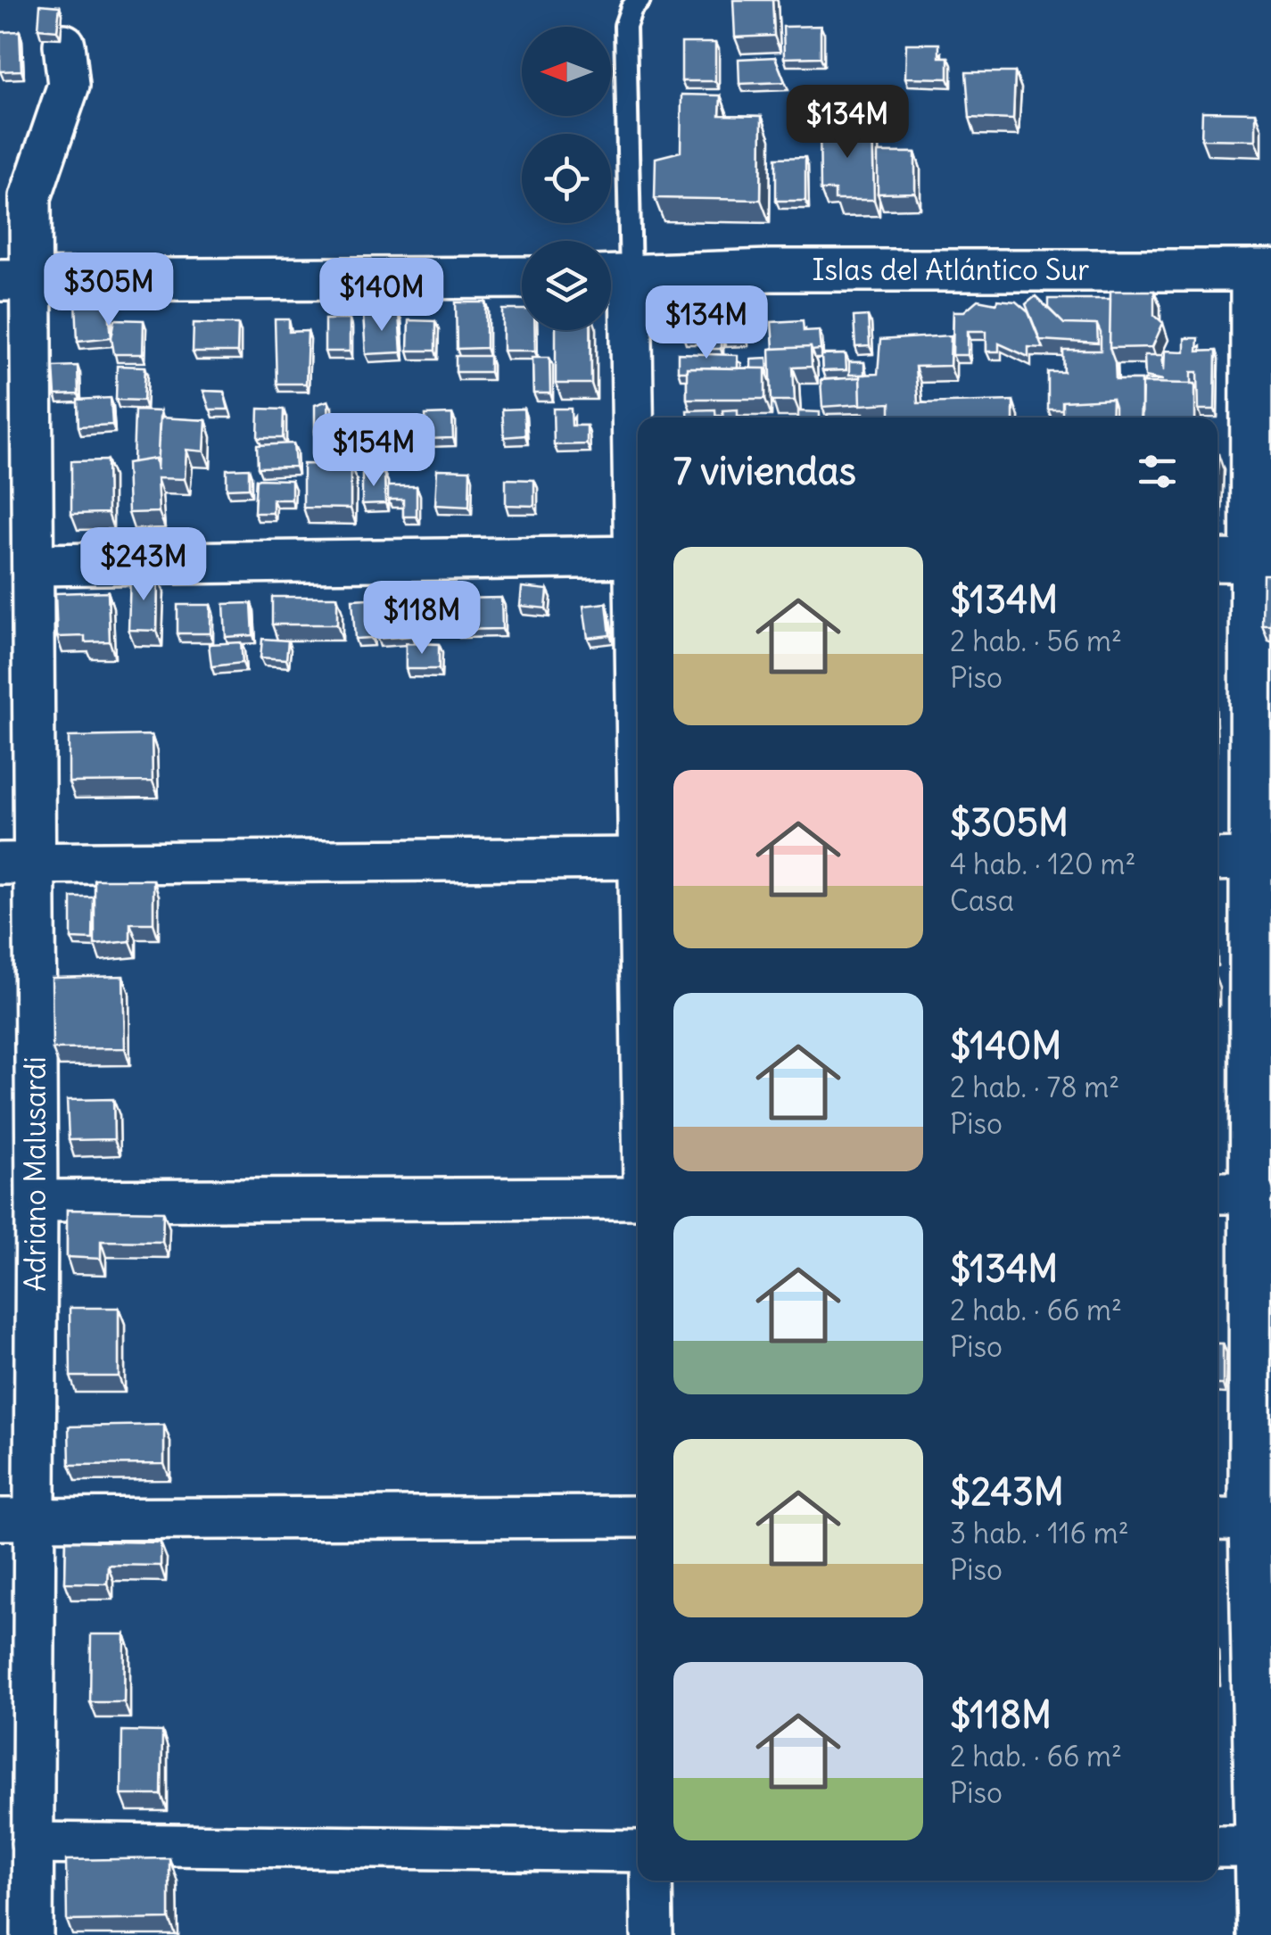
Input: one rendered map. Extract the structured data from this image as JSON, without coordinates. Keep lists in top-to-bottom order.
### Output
{
  "streets": {
    "street": ["Islas del Atlántico Sur", "Adriano Malusardi"]
  },
  "north": "left",
  "page": {
    "price": [
      "$134M",
      "$305M",
      "$140M",
      "$134M",
      "$154M",
      "$243M",
      "$118M"
    ],
    "heading": "7 viviendas",
    "list": [
      {
        "name": "$134M",
        "note": "2 hab. · 56 m² · Piso"
      },
      {
        "name": "$305M",
        "note": "4 hab. · 120 m² · Casa"
      },
      {
        "name": "$140M",
        "note": "2 hab. · 78 m² · Piso"
      },
      {
        "name": "$134M",
        "note": "2 hab. · 66 m² · Piso"
      },
      {
        "name": "$243M",
        "note": "3 hab. · 116 m² · Piso"
      },
      {
        "name": "$118M",
        "note": "2 hab. · 66 m² · Piso"
      }
    ]
  }
}
